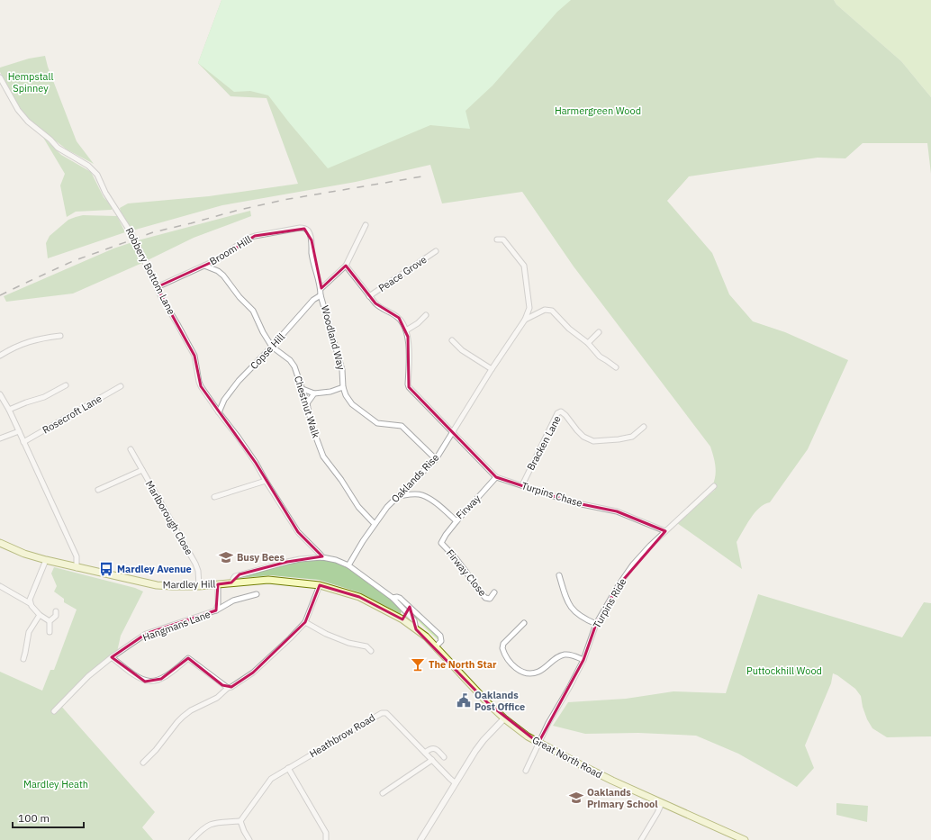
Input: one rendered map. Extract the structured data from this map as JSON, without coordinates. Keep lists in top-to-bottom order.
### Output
{
  "streets": {
    "main road": ["Mardley Hill", "Great North Road"],
    "street": [
      "Broom Hill",
      "Robbery Bottom Lane",
      "Peace Grove",
      "Woodland Way",
      "Copse Hill",
      "Chestnut Walk",
      "Rosecroft Lane",
      "Bracken Lane",
      "Oaklands Rise",
      "Turpins Chase",
      "Firway",
      "Marlborough Close",
      "Firway Close",
      "Turpins Ride",
      "Hangmans Lane",
      "Heathbrow Road"
    ]
  },
  "crossings": [
    ["Broom Hill", "Robbery Bottom Lane"],
    ["Broom Hill", "Woodland Way"],
    ["Broom Hill", "Chestnut Walk"],
    ["Robbery Bottom Lane", "Copse Hill"],
    ["Woodland Way", "Copse Hill"],
    ["Woodland Way", "Oaklands Rise"],
    ["Copse Hill", "Chestnut Walk"],
    ["Chestnut Walk", "Oaklands Rise"],
    ["Bracken Lane", "Turpins Chase"],
    ["Oaklands Rise", "Turpins Chase"],
    ["Oaklands Rise", "Firway"],
    ["Turpins Chase", "Firway"],
    ["Turpins Chase", "Turpins Ride"],
    ["Firway", "Firway Close"],
    ["Marlborough Close", "Mardley Hill"],
    ["Mardley Hill", "Great North Road"],
    ["Turpins Ride", "Great North Road"]
  ],
  "parks": [
    "Hempstall Spinney",
    "Harmergreen Wood",
    "Puttockhill Wood",
    "Mardley Heath"
  ],
  "places": {
    "school or university": ["Busy Bees", "Oaklands Primary School"],
    "bus stop": ["Mardley Avenue"],
    "bar": ["The North Star"],
    "public building": ["Oaklands Post Office"]
  },
  "scale_bar": "100 m"
}
